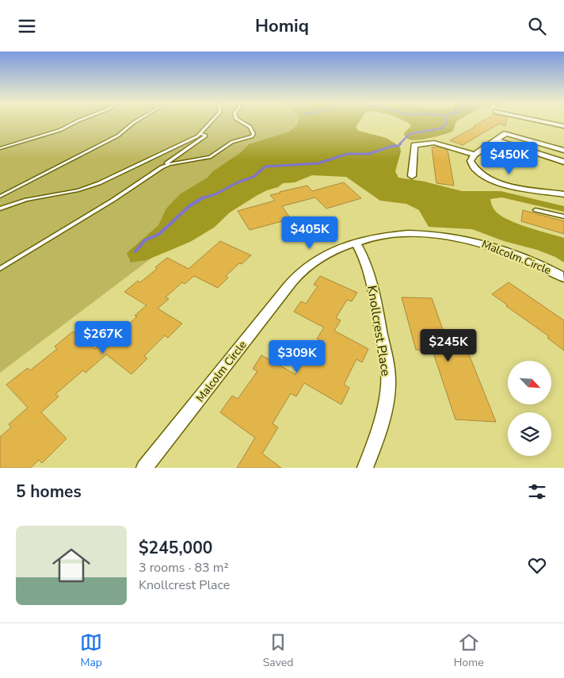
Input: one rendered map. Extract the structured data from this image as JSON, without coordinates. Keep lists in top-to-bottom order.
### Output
{
  "streets": {
    "street": ["Malcolm Circle", "Knollcrest Place"]
  },
  "crossings": [
    ["Malcolm Circle", "Knollcrest Place"]
  ],
  "north": "bottom right",
  "page": {
    "header": "Homiq",
    "price": [
      "$450K",
      "$405K",
      "$267K",
      "$245K",
      "$309K"
    ],
    "heading": "5 homes",
    "list": [
      {
        "name": "$245,000",
        "note": "3 rooms · 83 m² · Knollcrest Place"
      }
    ],
    "tabs": ["Map", "Saved", "Home"]
  }
}
